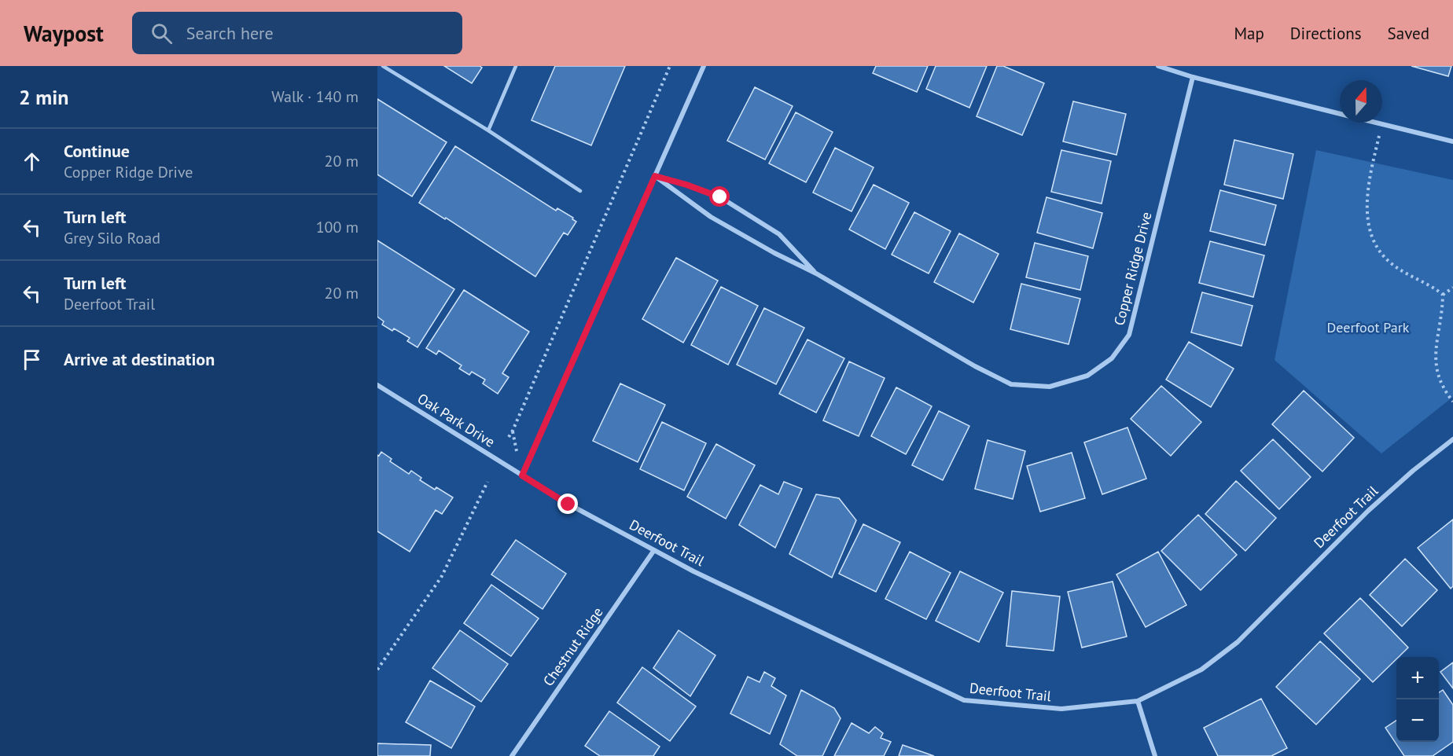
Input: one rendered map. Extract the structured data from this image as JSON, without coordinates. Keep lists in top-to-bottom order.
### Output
{
  "streets": {
    "street": [
      "Copper Ridge Drive",
      "Oak Park Drive",
      "Deerfoot Trail",
      "Chestnut Ridge"
    ]
  },
  "crossings": [
    ["Oak Park Drive", "Deerfoot Trail"],
    ["Deerfoot Trail", "Chestnut Ridge"]
  ],
  "parks": ["Deerfoot Park"],
  "north": "top",
  "page": {
    "header": "Waypost",
    "search": "Search here",
    "nav": ["Map", "Directions", "Saved"],
    "heading": ["2 min", "Walk · 140 m"],
    "list": [
      ["Continue", "Copper Ridge Drive", "20 m"],
      ["Turn left", "Grey Silo Road", "100 m"],
      ["Turn left", "Deerfoot Trail", "20 m"],
      "Arrive at destination"
    ],
    "map_buttons": ["+", "−"]
  }
}
